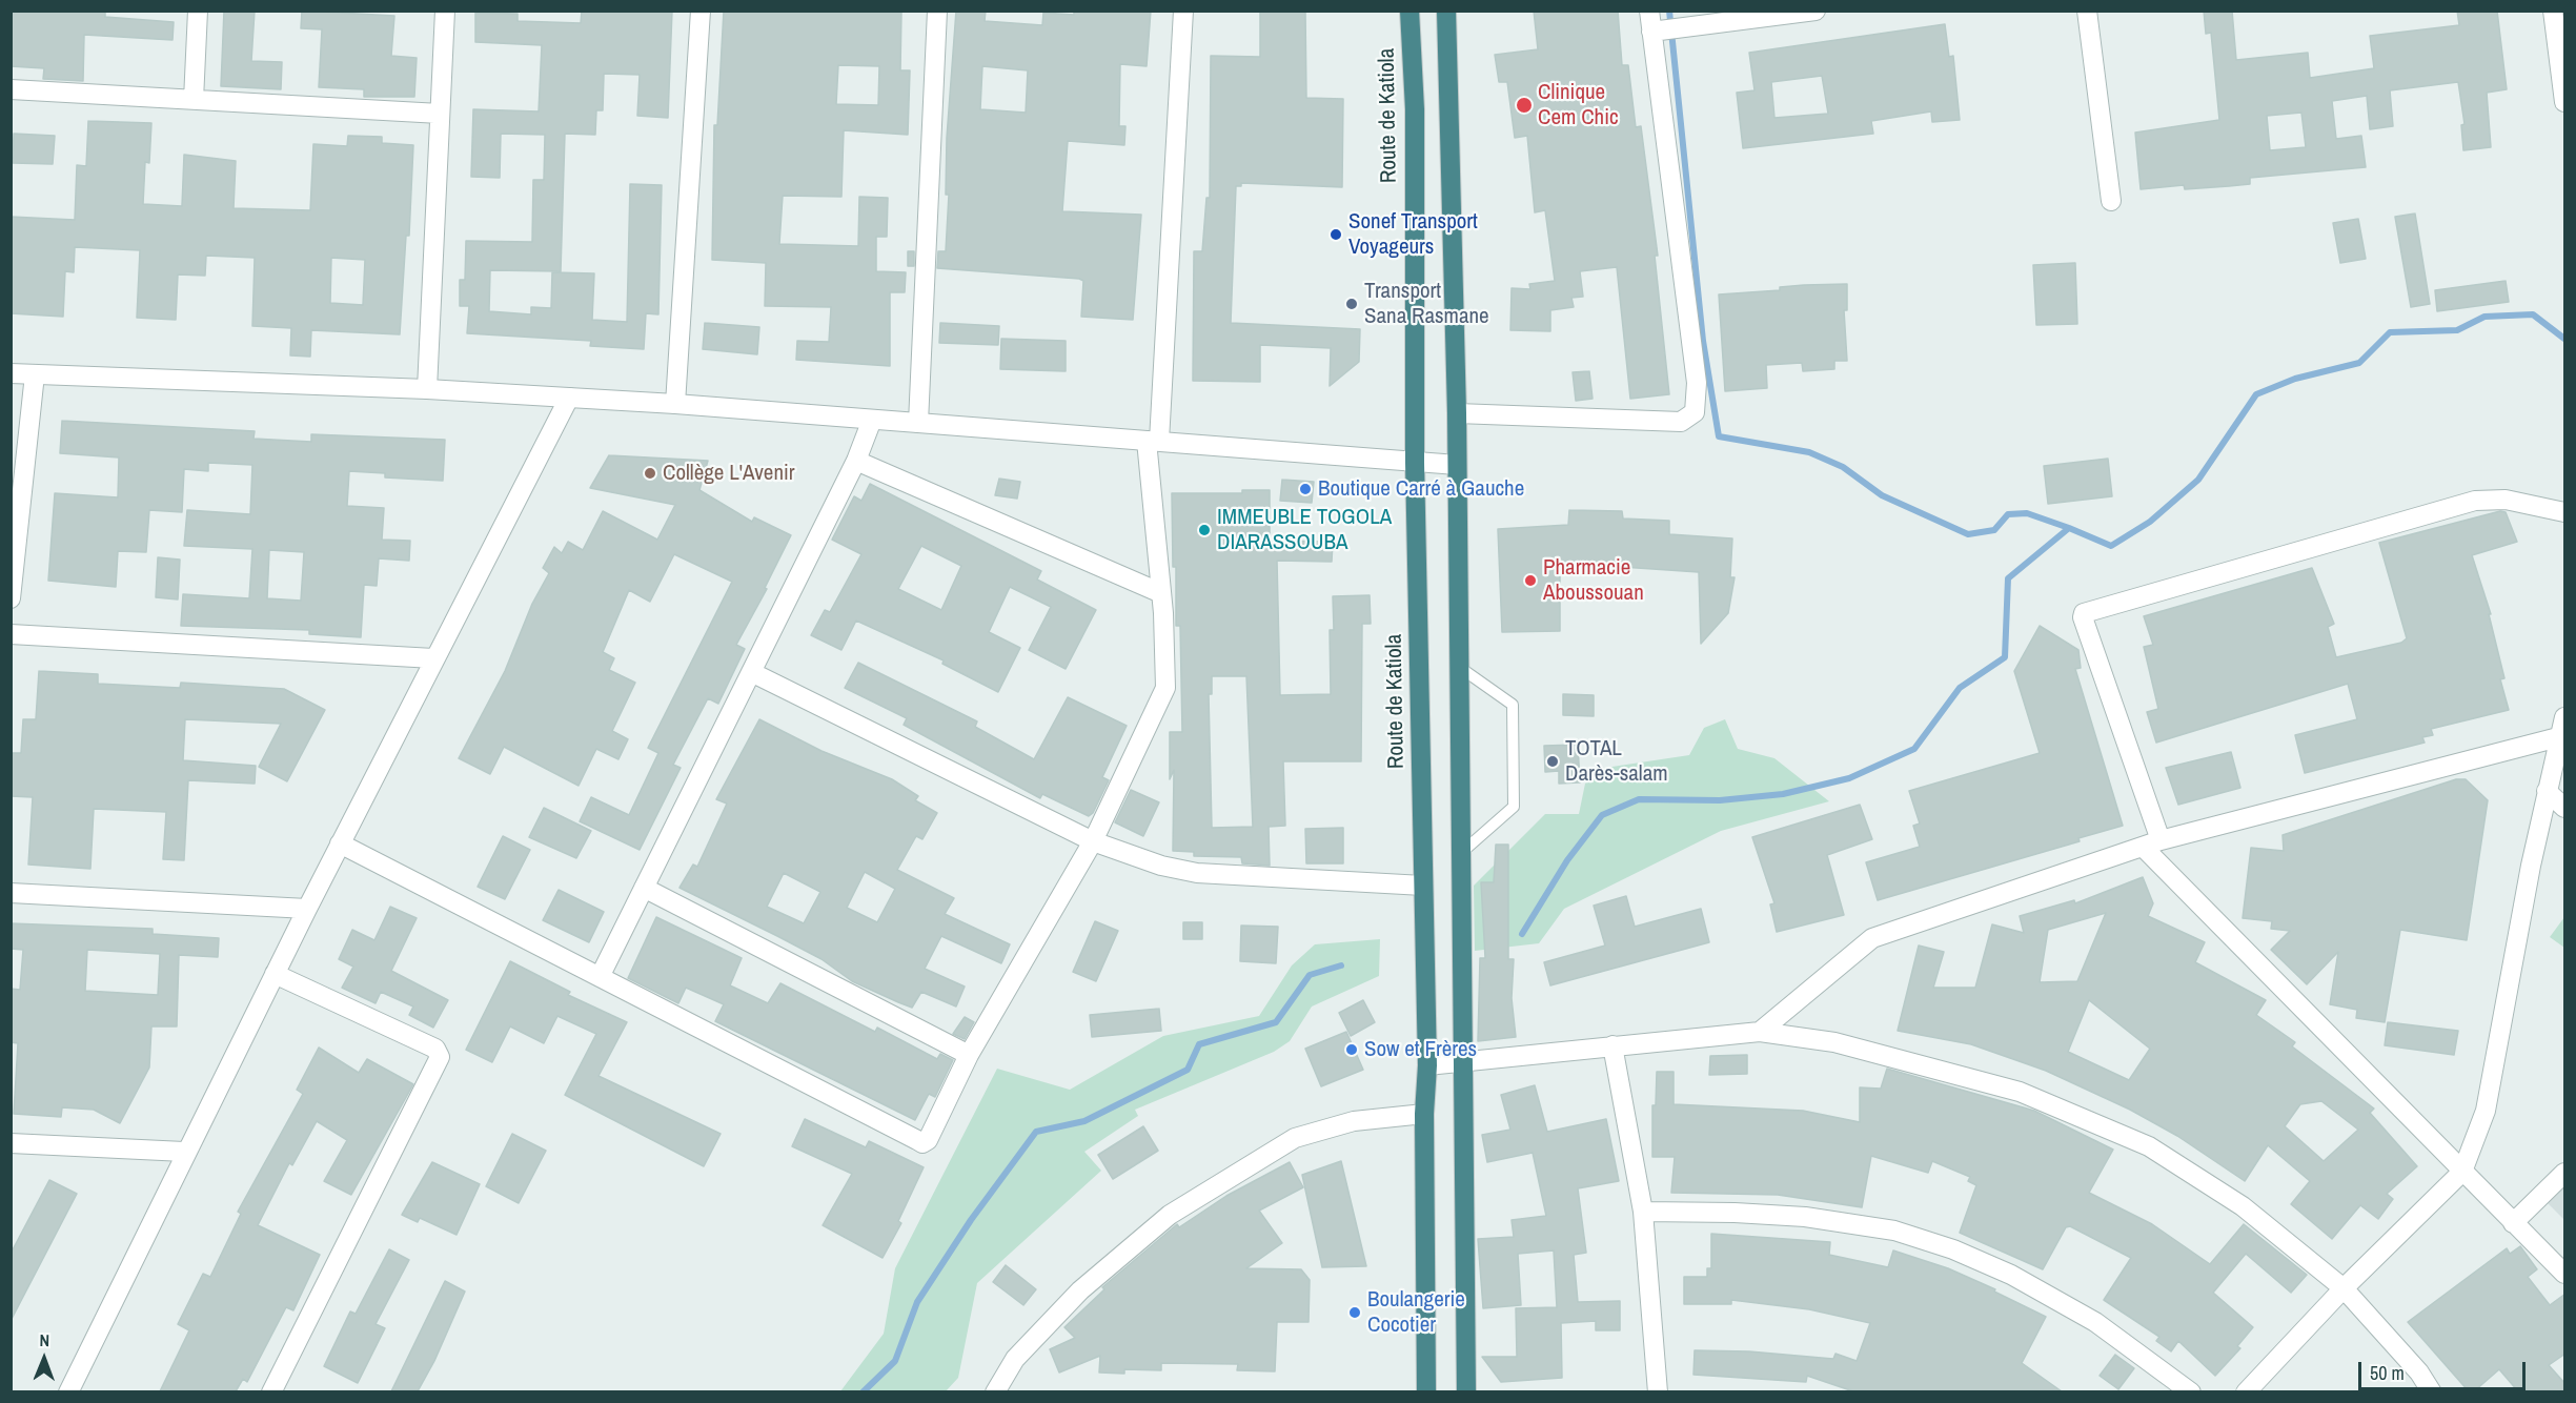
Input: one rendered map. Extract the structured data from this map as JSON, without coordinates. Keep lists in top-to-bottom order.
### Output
{
  "streets": {
    "highway": ["Route de Katiola"]
  },
  "places": [
    "Clinique Cem Chic",
    "Sonef Transport Voyageurs",
    "Transport Sana Rasmane",
    "Collège L'Avenir",
    "Boutique Carré à Gauche",
    "IMMEUBLE TOGOLA DIARASSOUBA",
    "Pharmacie Aboussouan",
    "TOTAL Darès-salam",
    "Sow et Frères",
    "Boulangerie Cocotier"
  ],
  "scale_bar": "50 m",
  "north": "top"
}
